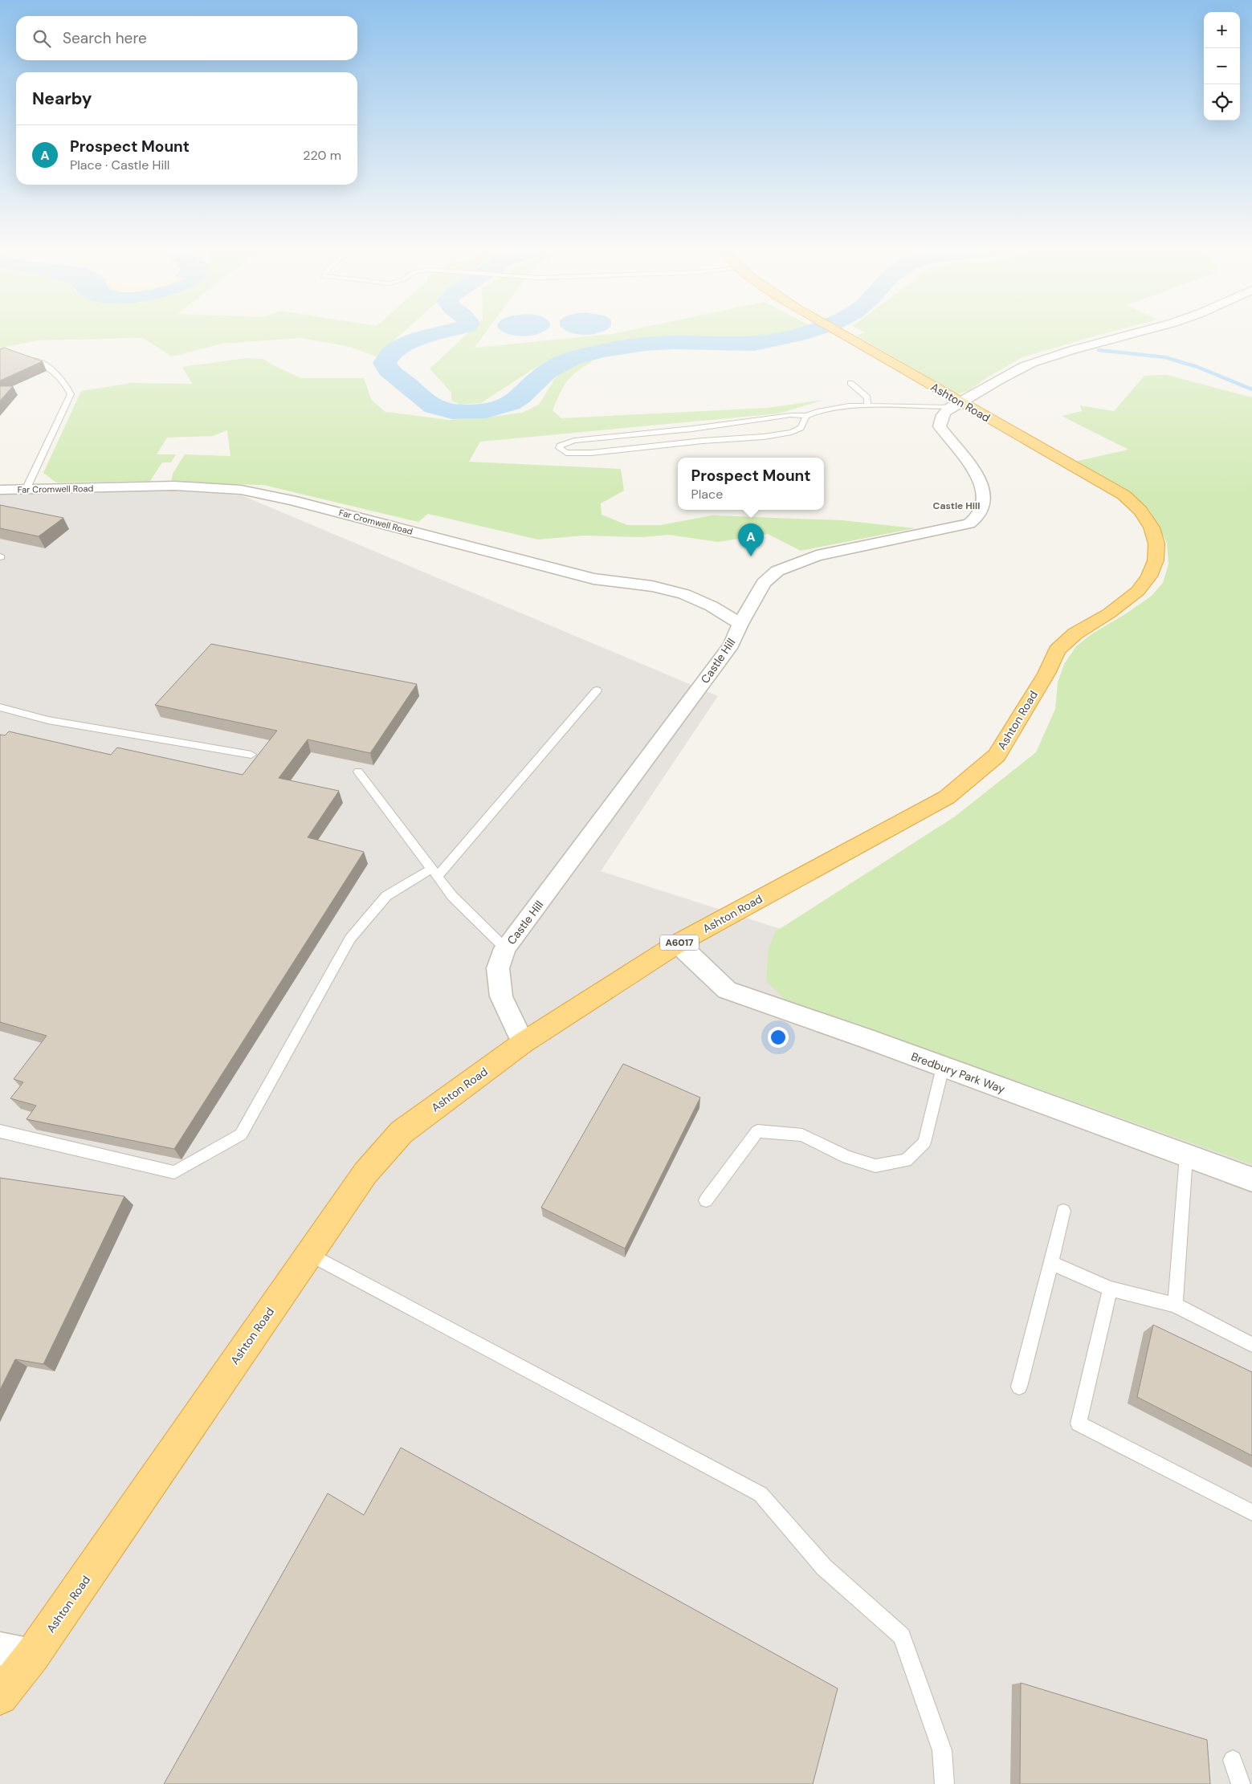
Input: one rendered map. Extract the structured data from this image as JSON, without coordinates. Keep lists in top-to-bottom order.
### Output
{
  "streets": {
    "highway": ["Ashton Road", "A6017"],
    "street": ["Far Cromwell Road", "Castle Hill", "Bredbury Park Way"]
  },
  "crossings": [
    ["Ashton Road", "Castle Hill"],
    ["Ashton Road", "Bredbury Park Way"],
    ["Far Cromwell Road", "Castle Hill"]
  ],
  "districts": ["Castle Hill"],
  "page": {
    "map_buttons": ["+", "−"],
    "search": "Search here",
    "heading": "Nearby",
    "list": [
      {
        "mark": "A",
        "name": "Prospect Mount",
        "note": "Place · Castle Hill",
        "value": "220 m"
      }
    ],
    "popup": ["Prospect Mount", "Place"],
    "pins": "A"
  }
}
